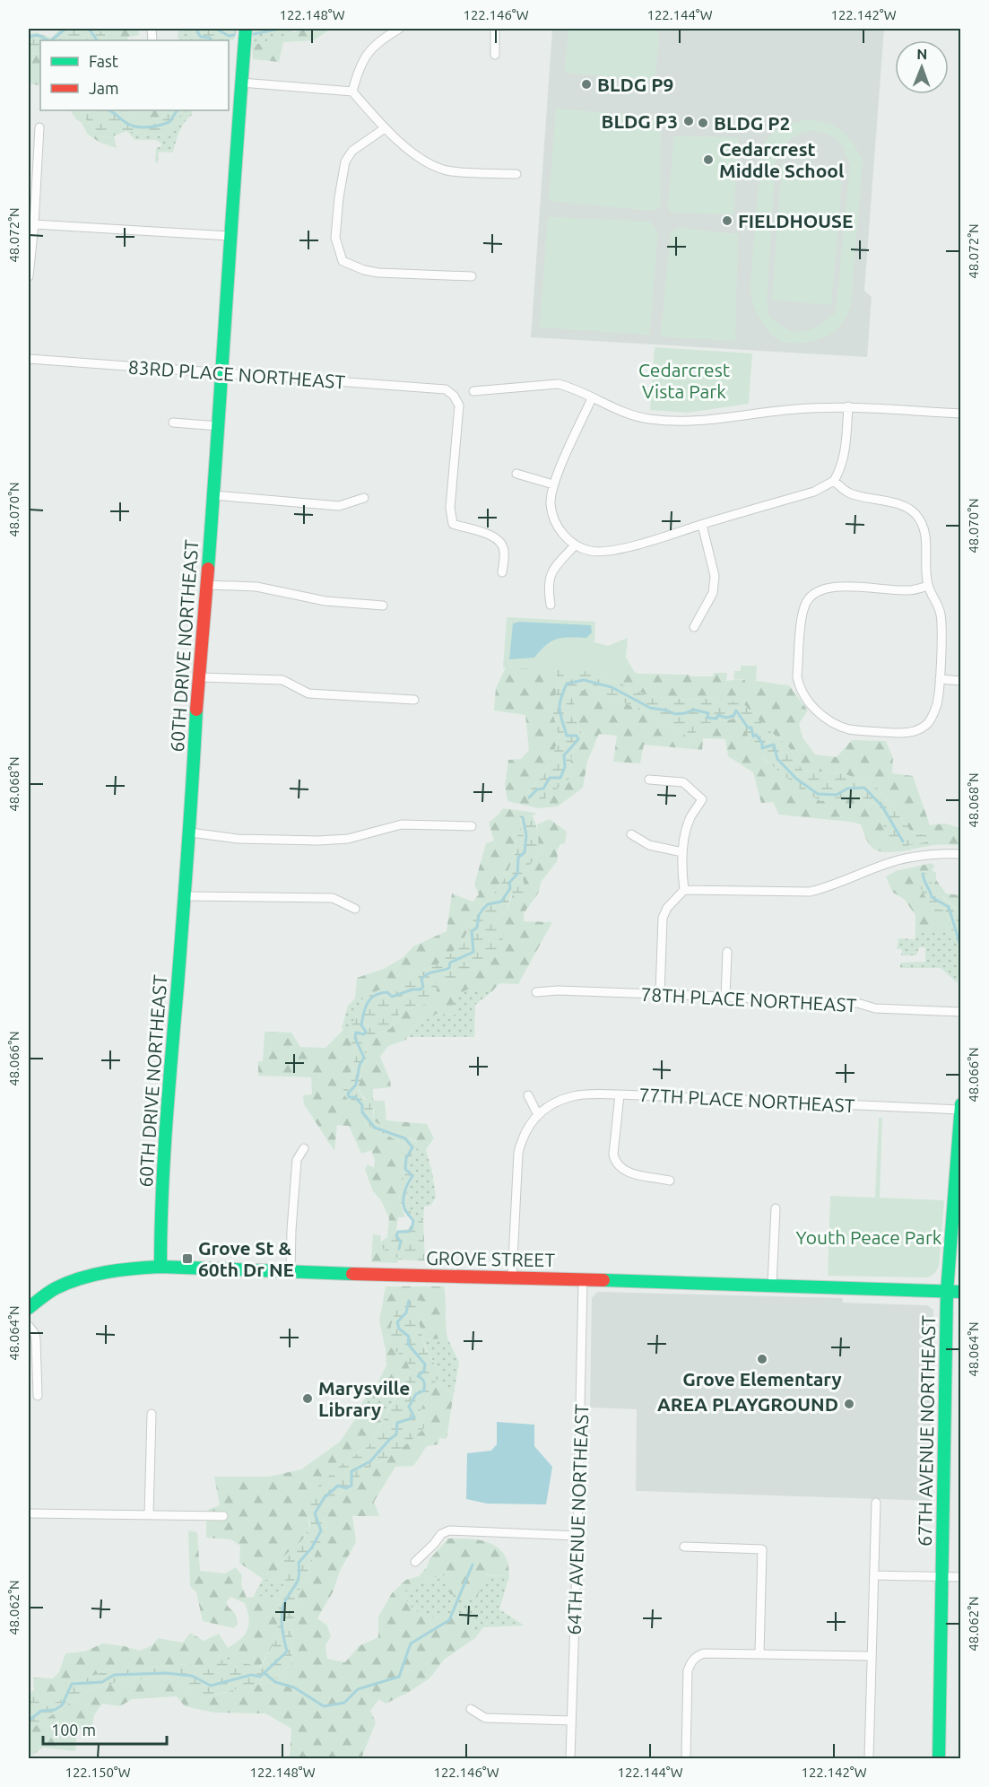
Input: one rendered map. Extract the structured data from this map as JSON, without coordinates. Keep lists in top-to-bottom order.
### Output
{
  "streets": {
    "street": [
      "83RD PLACE NORTHEAST",
      "60TH DRIVE NORTHEAST",
      "78TH PLACE NORTHEAST",
      "77TH PLACE NORTHEAST",
      "GROVE STREET",
      "67TH AVENUE NORTHEAST",
      "64TH AVENUE NORTHEAST"
    ]
  },
  "crossings": [
    ["83RD PLACE NORTHEAST", "60TH DRIVE NORTHEAST"],
    ["60TH DRIVE NORTHEAST", "GROVE STREET"],
    ["77TH PLACE NORTHEAST", "GROVE STREET"],
    ["77TH PLACE NORTHEAST", "67TH AVENUE NORTHEAST"],
    ["GROVE STREET", "67TH AVENUE NORTHEAST"],
    ["GROVE STREET", "64TH AVENUE NORTHEAST"]
  ],
  "parks": ["Cedarcrest Vista Park", "Youth Peace Park"],
  "places": {
    "other": [
      "BLDG P9",
      "BLDG P3",
      "BLDG P2",
      "Cedarcrest Middle School",
      "FIELDHOUSE",
      "Grove Elementary",
      "Marysville Library",
      "AREA PLAYGROUND"
    ],
    "transit": ["Grove St & 60th Dr NE"]
  },
  "legend": ["Fast", "Jam"],
  "scale_bar": "100 m",
  "north": "top",
  "coordinates": [
    "122.148°W",
    "122.146°W",
    "122.144°W",
    "122.142°W",
    "48.072°N",
    "48.070°N",
    "48.068°N",
    "48.066°N",
    "48.064°N",
    "48.062°N",
    "122.150°W"
  ]
}
